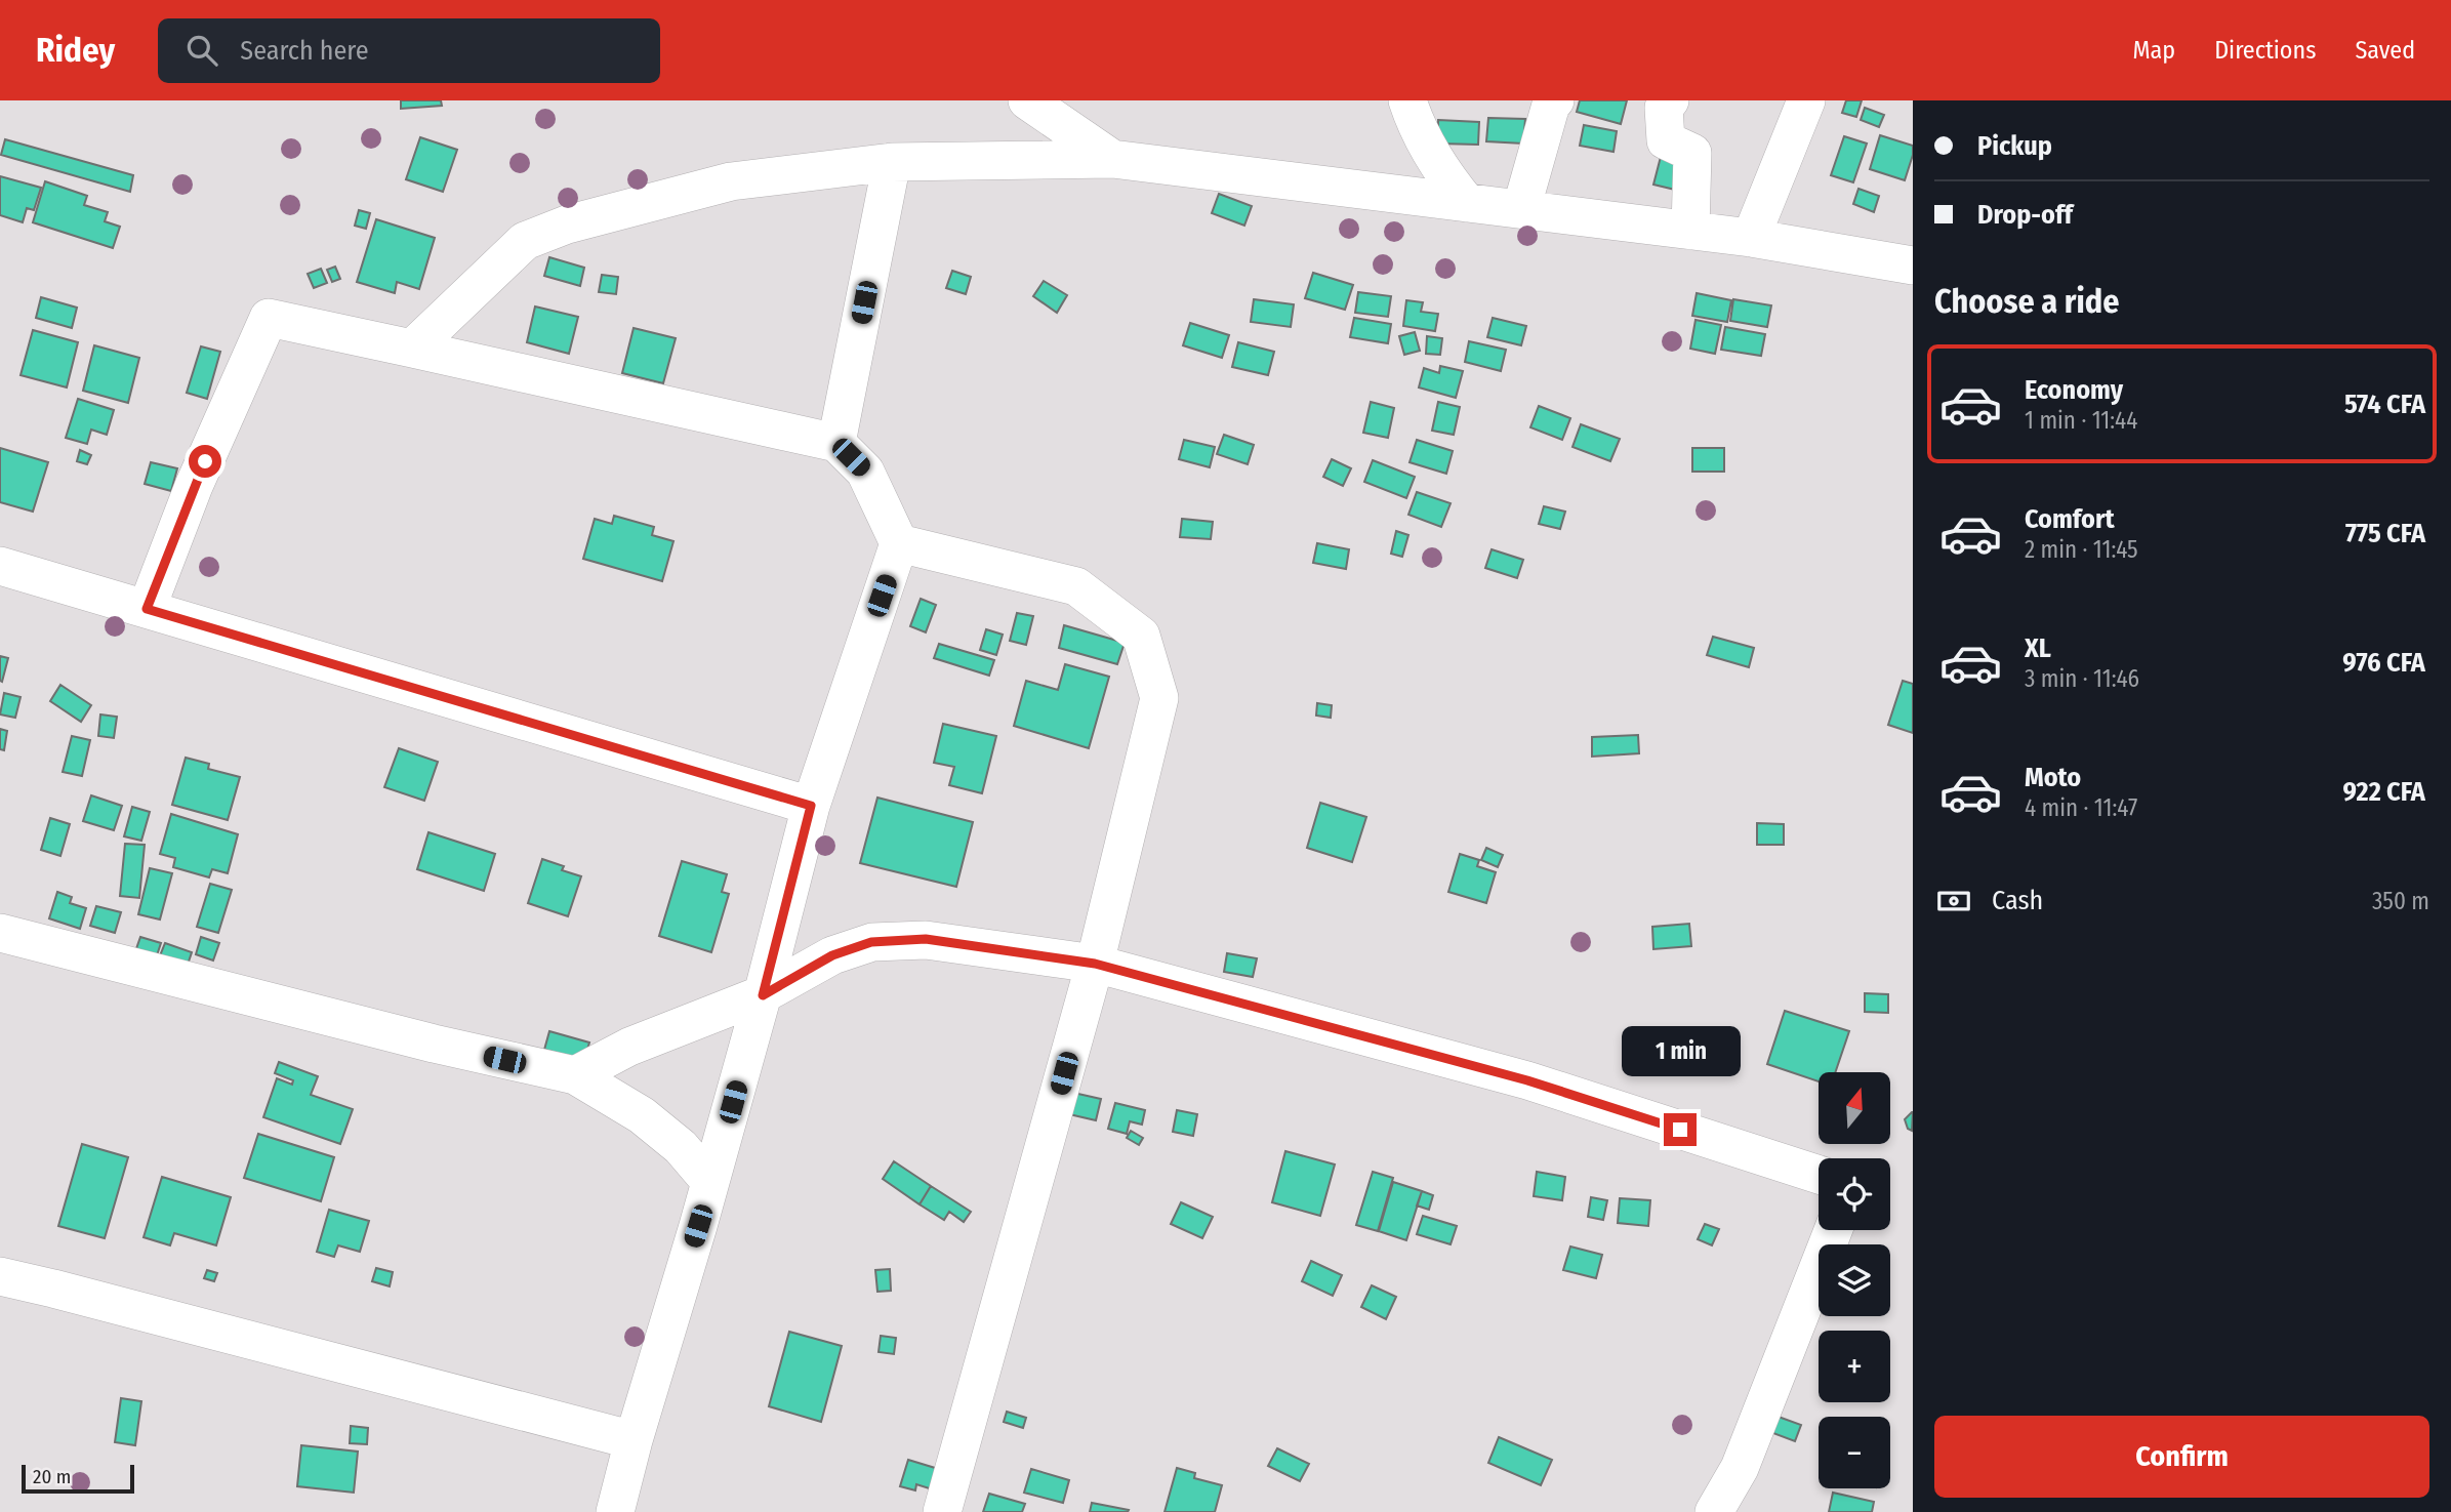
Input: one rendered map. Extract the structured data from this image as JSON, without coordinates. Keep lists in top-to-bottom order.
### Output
{
  "scale_bar": "20 m",
  "north": "top",
  "page": {
    "header": "Ridey",
    "search": "Search here",
    "nav": ["Map", "Directions", "Saved"],
    "banner": ["Pickup", "Drop-off"],
    "heading": "Choose a ride",
    "list": [
      {
        "name": "Economy",
        "note": "1 min · 11:44",
        "value": "574 CFA"
      },
      {
        "name": "Comfort",
        "note": "2 min · 11:45",
        "value": "775 CFA"
      },
      {
        "name": "XL",
        "note": "3 min · 11:46",
        "value": "976 CFA"
      },
      {
        "name": "Moto",
        "note": "4 min · 11:47",
        "value": "922 CFA"
      }
    ],
    "pay": ["Cash", "350 m"],
    "bubble": "1 min",
    "map_buttons": ["+", "−"],
    "buttons": "Confirm",
    "scale": "20 m"
  }
}
